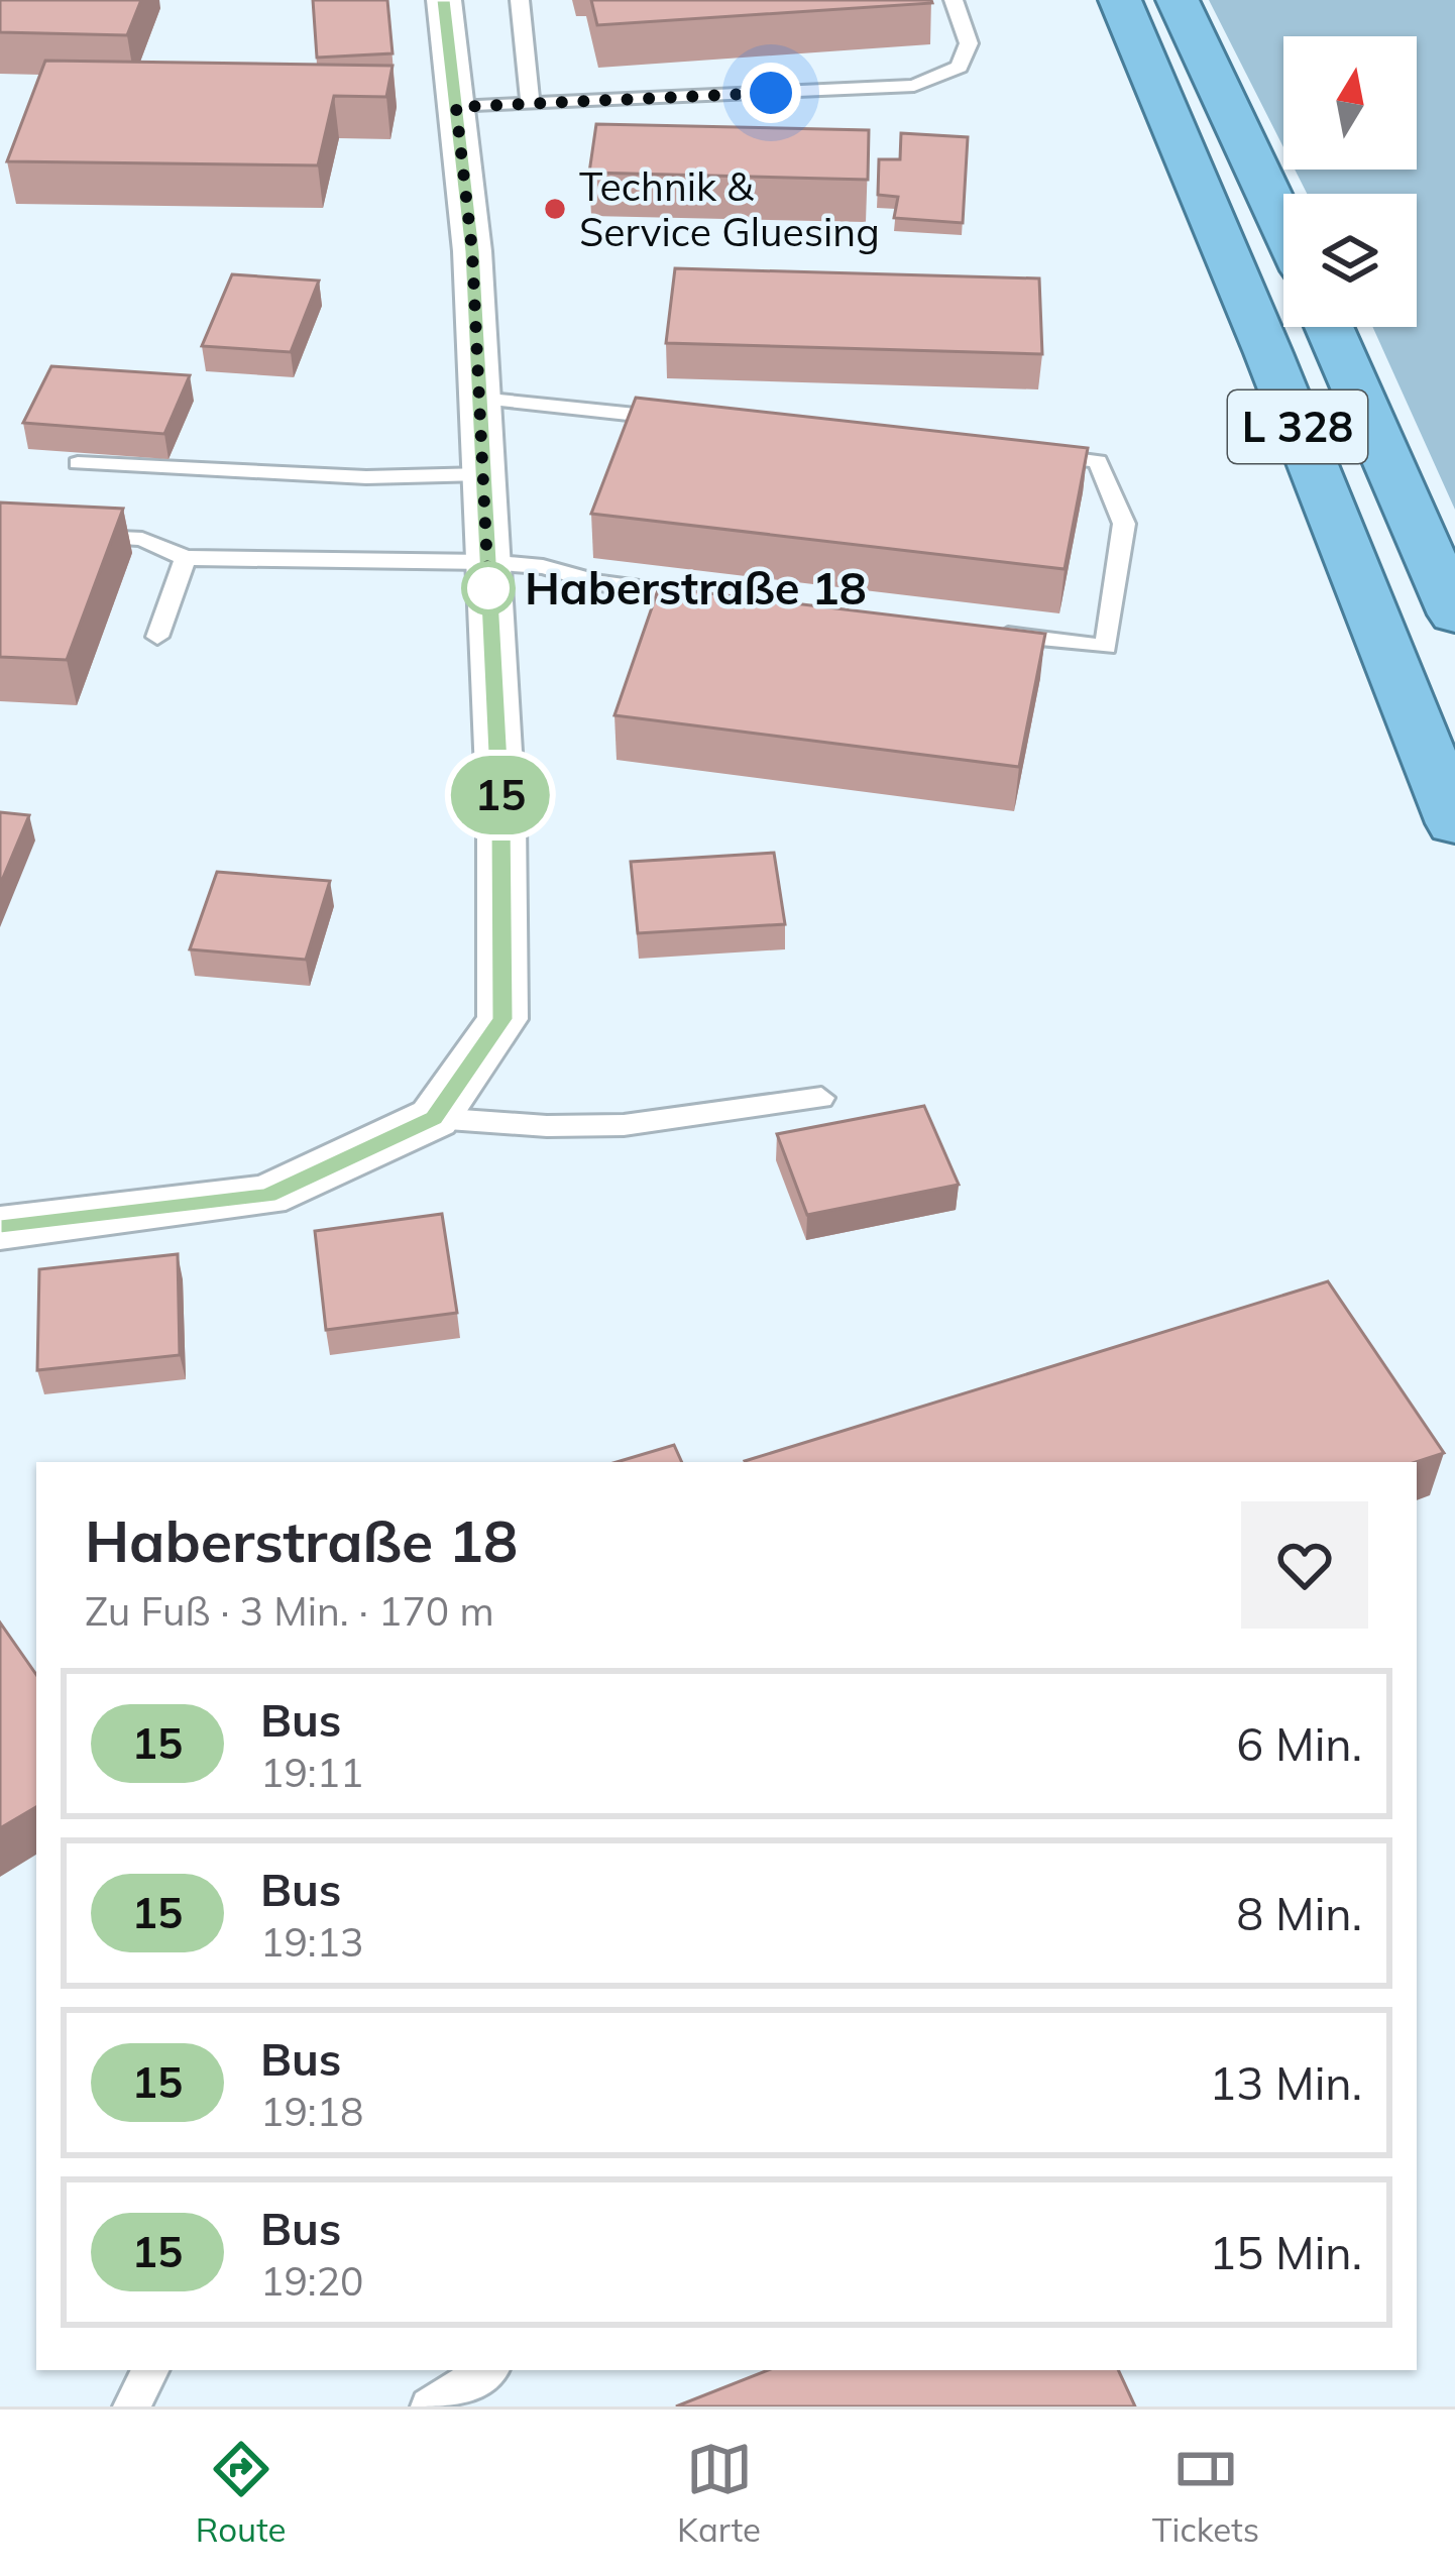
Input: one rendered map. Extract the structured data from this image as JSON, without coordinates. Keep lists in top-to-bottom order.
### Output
{
  "streets": {
    "highway": ["L 328"]
  },
  "places": ["Technik & Service Gluesing", "Haberstraße 18"],
  "lines": ["bus line 15"],
  "north": "top",
  "page": {
    "on_map": "15",
    "heading": ["Haberstraße 18", "Zu Fuß · 3 Min. · 170 m"],
    "list": [
      {
        "mark": "15",
        "name": "Bus",
        "note": "19:11",
        "value": "6 Min."
      },
      {
        "mark": "15",
        "name": "Bus",
        "note": "19:13",
        "value": "8 Min."
      },
      {
        "mark": "15",
        "name": "Bus",
        "note": "19:18",
        "value": "13 Min."
      },
      {
        "mark": "15",
        "name": "Bus",
        "note": "19:20",
        "value": "15 Min."
      }
    ],
    "tabs": ["Route", "Karte", "Tickets"]
  }
}
